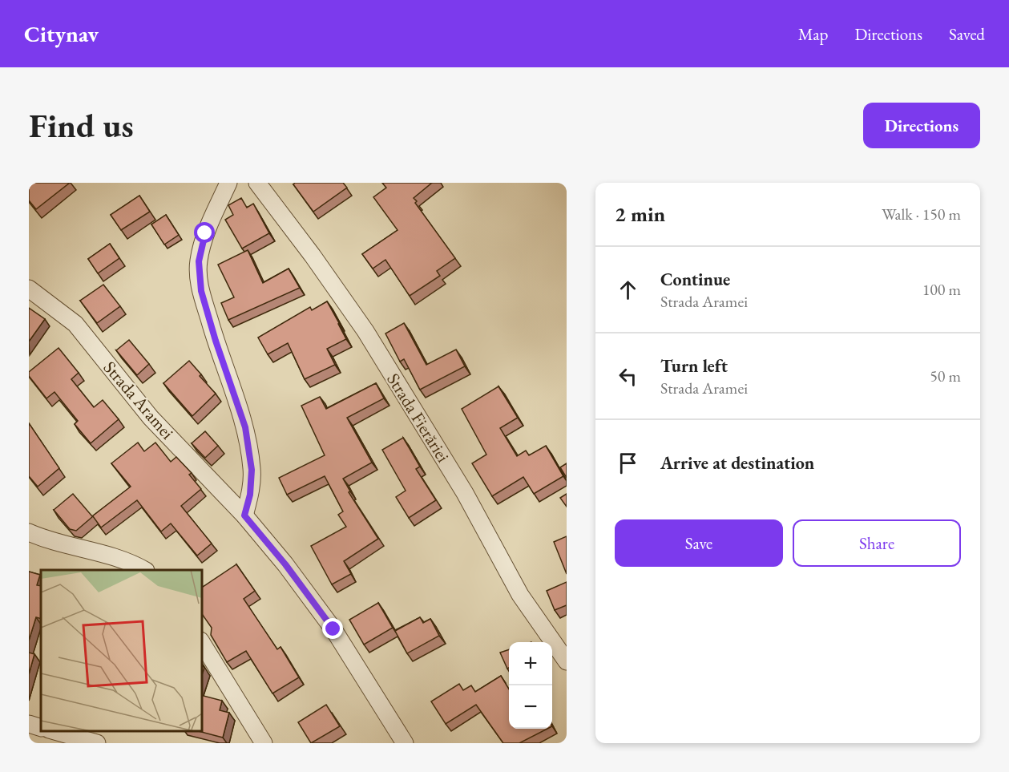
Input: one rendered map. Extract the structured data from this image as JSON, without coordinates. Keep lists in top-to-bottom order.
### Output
{
  "streets": {
    "street": ["Strada Aramei", "Strada Fierăriei"]
  },
  "page": {
    "header": "Citynav",
    "nav": ["Map", "Directions", "Saved"],
    "buttons": [
      "Directions",
      ["Save", "Share"]
    ],
    "title": "Find us",
    "heading": ["2 min", "Walk · 150 m"],
    "list": [
      ["Continue", "Strada Aramei", "100 m"],
      ["Turn left", "Strada Aramei", "50 m"],
      "Arrive at destination"
    ],
    "map_buttons": ["+", "−"]
  }
}
